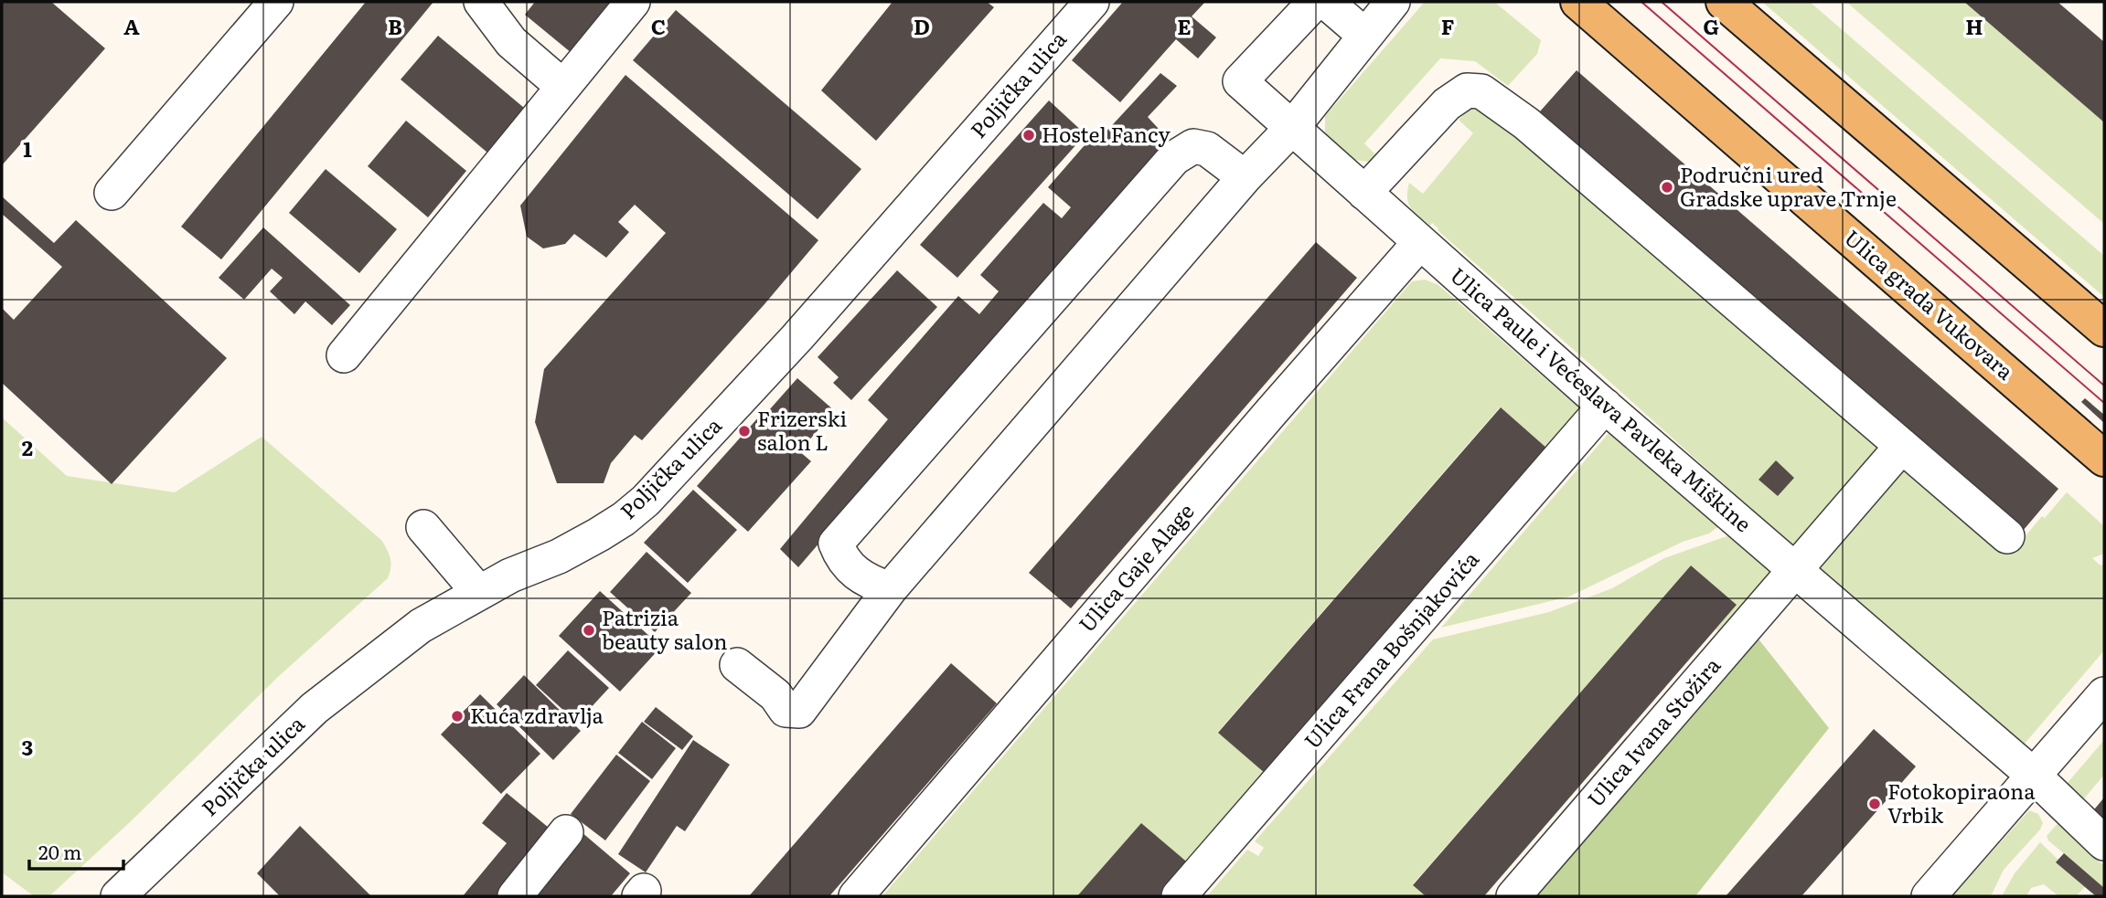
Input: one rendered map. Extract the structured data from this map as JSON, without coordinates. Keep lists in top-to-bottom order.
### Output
{
  "streets": {
    "main road": ["Ulica grada Vukovara"],
    "street": [
      "Poljička ulica",
      "Ulica Paule i Većeslava Pavleka Miškine",
      "Ulica Gaje Alage",
      "Ulica Frana Bošnjakovića",
      "Ulica Ivana Stožira"
    ]
  },
  "crossings": [
    ["Ulica Paule i Većeslava Pavleka Miškine", "Ulica Gaje Alage"],
    ["Ulica Paule i Većeslava Pavleka Miškine", "Ulica Frana Bošnjakovića"],
    ["Ulica Paule i Većeslava Pavleka Miškine", "Ulica Ivana Stožira"]
  ],
  "places": [
    "Hostel Fancy",
    "Područni ured Gradske uprave Trnje",
    "Frizerski salon L",
    "Patrizia beauty salon",
    "Kuća zdravlja",
    "Fotokopiraona Vrbik"
  ],
  "scale_bar": "20 m",
  "grid": {
    "columns": [
      "A",
      "B",
      "C",
      "D",
      "E",
      "F",
      "G",
      "H"
    ],
    "rows": ["1", "2", "3"]
  }
}
